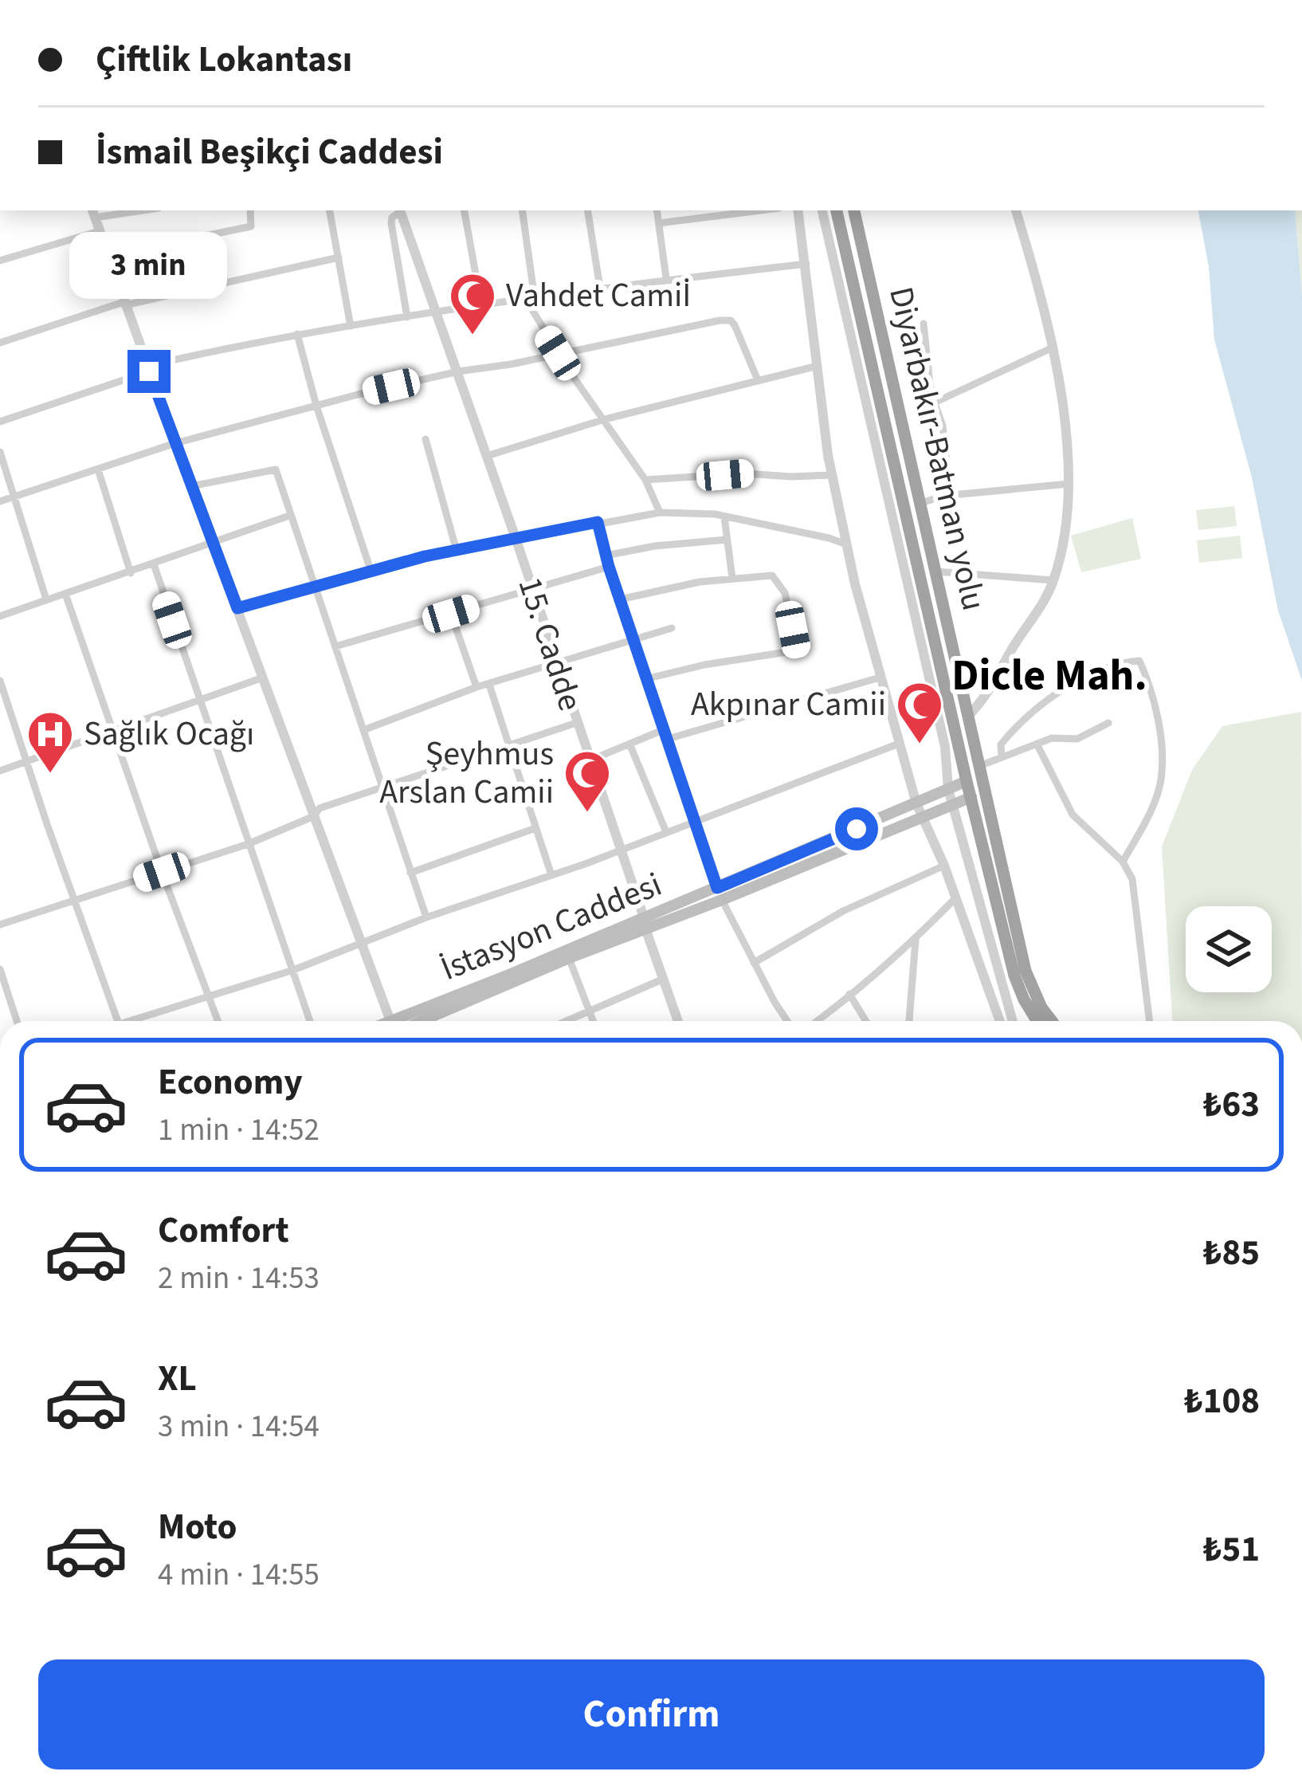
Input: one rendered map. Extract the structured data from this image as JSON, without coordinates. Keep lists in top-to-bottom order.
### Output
{
  "streets": {
    "highway": ["Diyarbakır-Batman yolu"],
    "main road": ["İstasyon Caddesi"],
    "street": ["15. Cadde"]
  },
  "crossings": [
    ["Diyarbakır-Batman yolu", "İstasyon Caddesi"],
    ["15. Cadde", "İstasyon Caddesi"]
  ],
  "districts": ["Dicle Mah."],
  "places": {
    "mosque": ["Vahdet Camiİ", "Akpınar Camii", "Şeyhmus Arslan Camii"],
    "hospital": ["Sağlık Ocağı"]
  },
  "page": {
    "banner": ["Çiftlik Lokantası", "İsmail Beşikçi Caddesi"],
    "bubble": "3 min",
    "list": [
      {
        "name": "Economy",
        "note": "1 min · 14:52",
        "value": "₺63"
      },
      {
        "name": "Comfort",
        "note": "2 min · 14:53",
        "value": "₺85"
      },
      {
        "name": "XL",
        "note": "3 min · 14:54",
        "value": "₺108"
      },
      {
        "name": "Moto",
        "note": "4 min · 14:55",
        "value": "₺51"
      }
    ],
    "buttons": "Confirm"
  }
}
